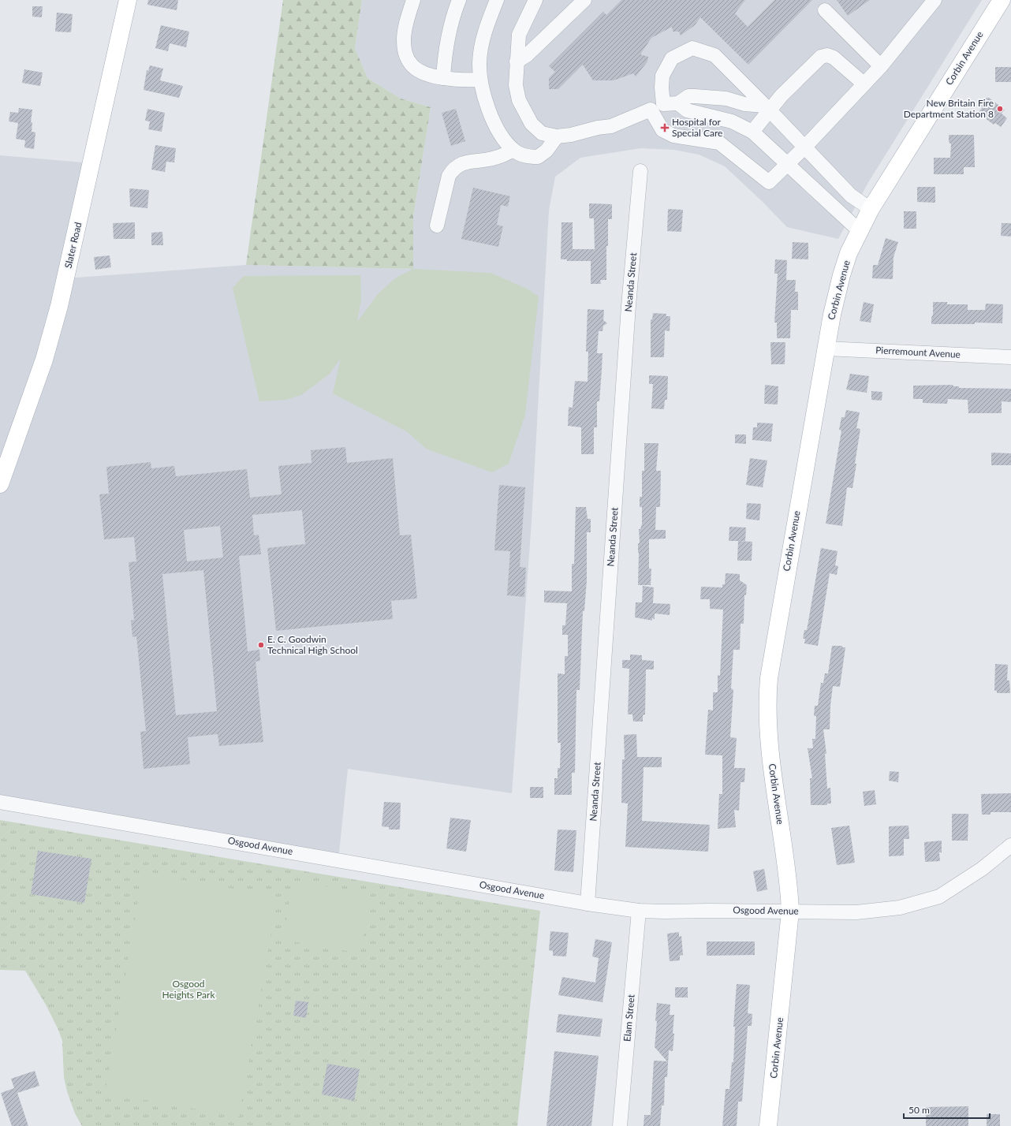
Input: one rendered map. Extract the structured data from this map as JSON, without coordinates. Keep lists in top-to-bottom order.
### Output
{
  "streets": {
    "main road": ["Corbin Avenue", "Slater Road"],
    "street": [
      "Neanda Street",
      "Pierremount Avenue",
      "Osgood Avenue",
      "Elam Street"
    ]
  },
  "crossings": [
    ["Corbin Avenue", "Pierremount Avenue"],
    ["Corbin Avenue", "Osgood Avenue"],
    ["Neanda Street", "Osgood Avenue"],
    ["Osgood Avenue", "Elam Street"]
  ],
  "parks": ["Osgood Heights Park"],
  "places": {
    "other": ["New Britain Fire Department Station 8", "E. C. Goodwin Technical High School"],
    "health": ["Hospital for Special Care"]
  },
  "scale_bar": "50 m"
}
